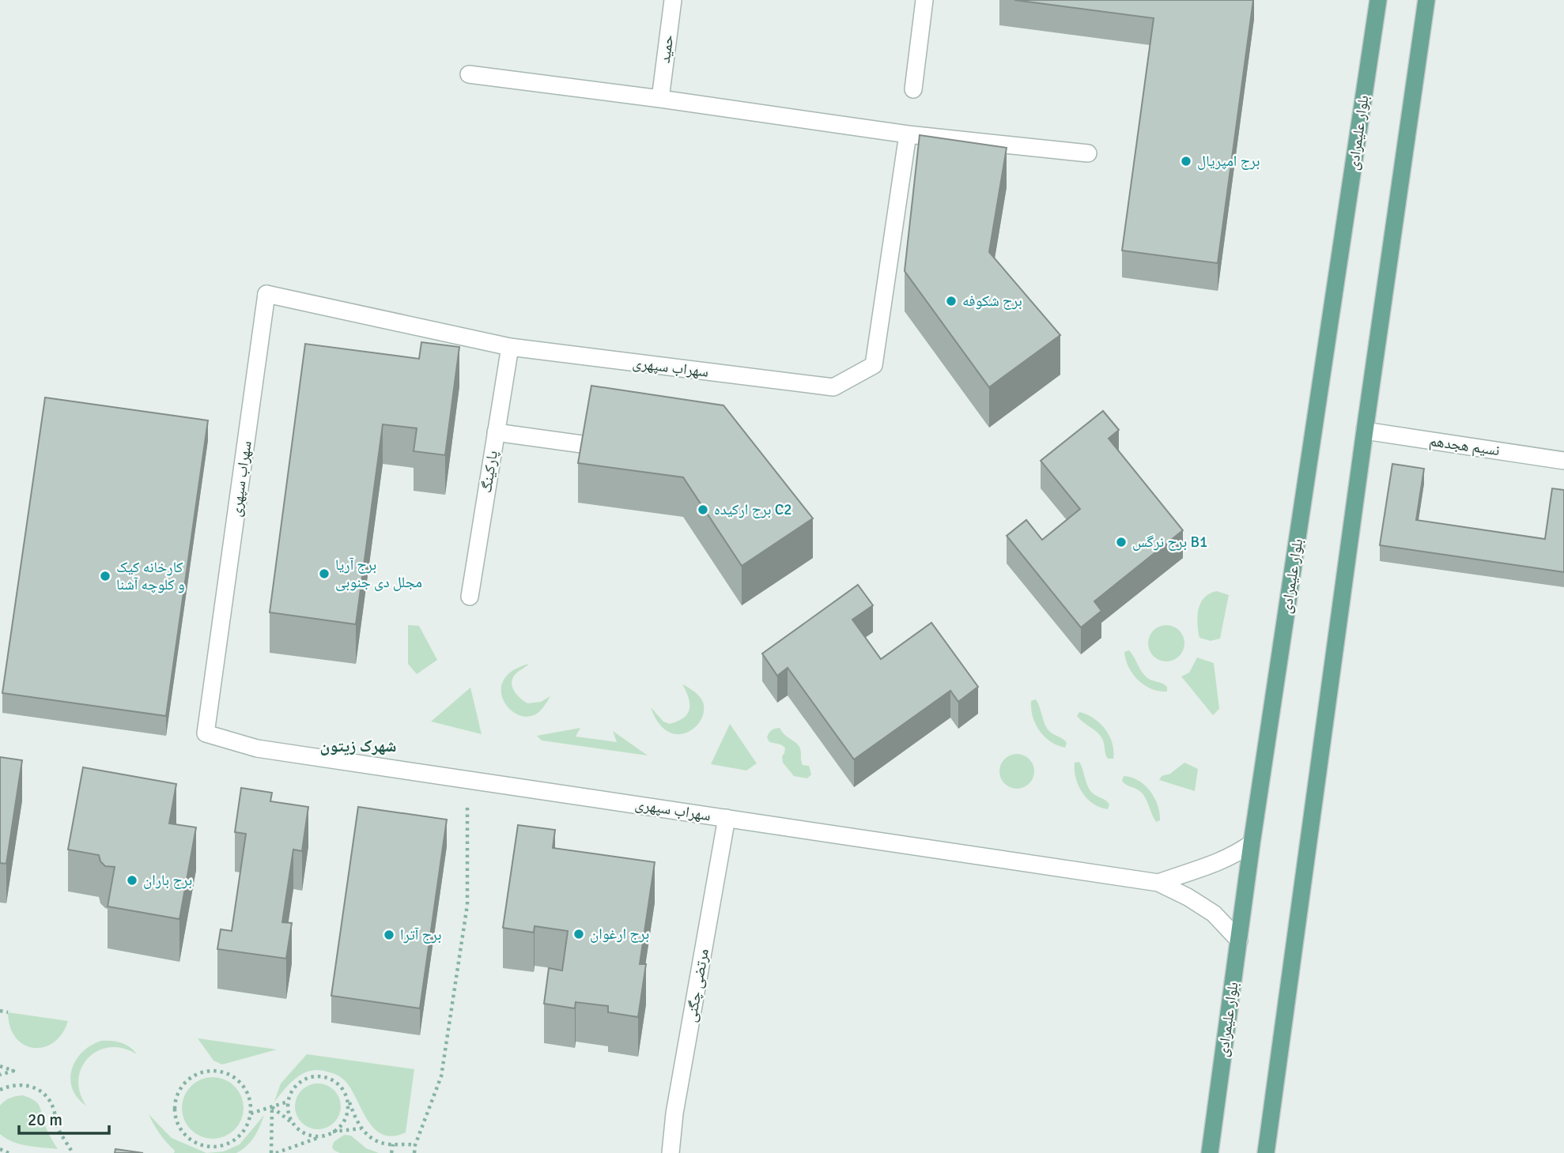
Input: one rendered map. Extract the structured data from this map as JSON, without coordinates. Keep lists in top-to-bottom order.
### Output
{
  "streets": {
    "main road": ["بلوار علیمرادی"],
    "street": [
      "حمید",
      "سهراب سپهری",
      "نسیم هجدهم",
      "پارکینگ",
      "مرتضی چگنی"
    ]
  },
  "crossings": [
    ["بلوار علیمرادی", "سهراب سپهری"],
    ["سهراب سپهری", "پارکینگ"],
    ["سهراب سپهری", "مرتضی چگنی"]
  ],
  "districts": ["شهرک زیتون"],
  "places": [
    "برج امپریال",
    "برج شکوفه",
    "برج ارکیده C2",
    "برج نرگس B1",
    "برج آریا مجلل دی جنوبی",
    "کارخانه کیک و کلوچه آشنا",
    "برج باران",
    "برج ارغوان",
    "برج آترا"
  ],
  "scale_bar": "20 m"
}
